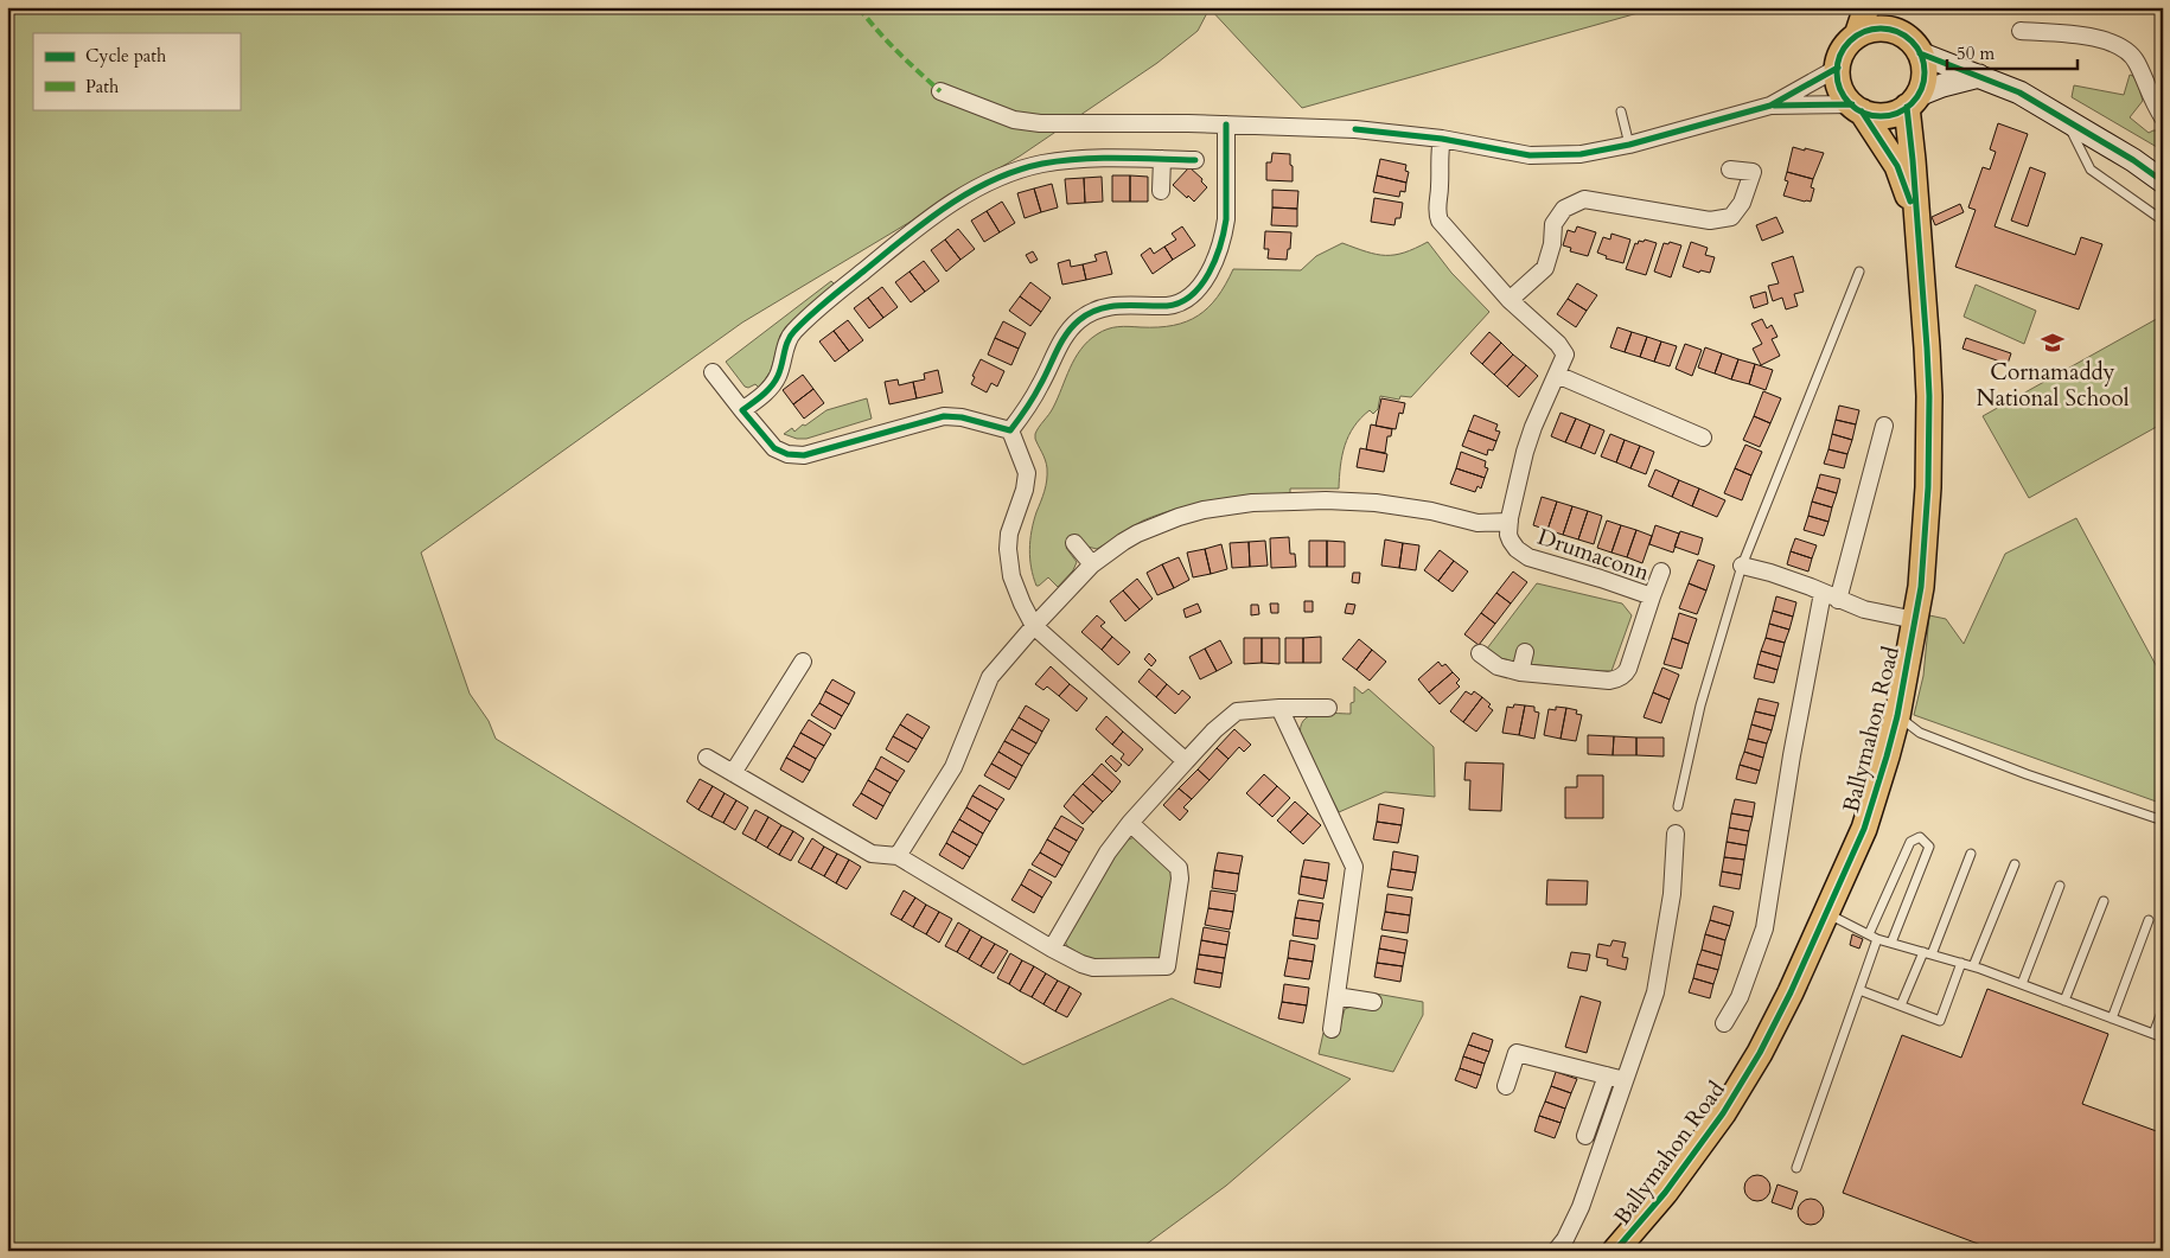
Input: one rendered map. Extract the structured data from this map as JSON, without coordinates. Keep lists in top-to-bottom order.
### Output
{
  "streets": {
    "main road": ["Ballymahon Road"],
    "street": ["Drumaconn"]
  },
  "places": {
    "school or university": ["Cornamaddy National School"]
  },
  "legend": ["Cycle path", "Path"],
  "scale_bar": "50 m"
}
